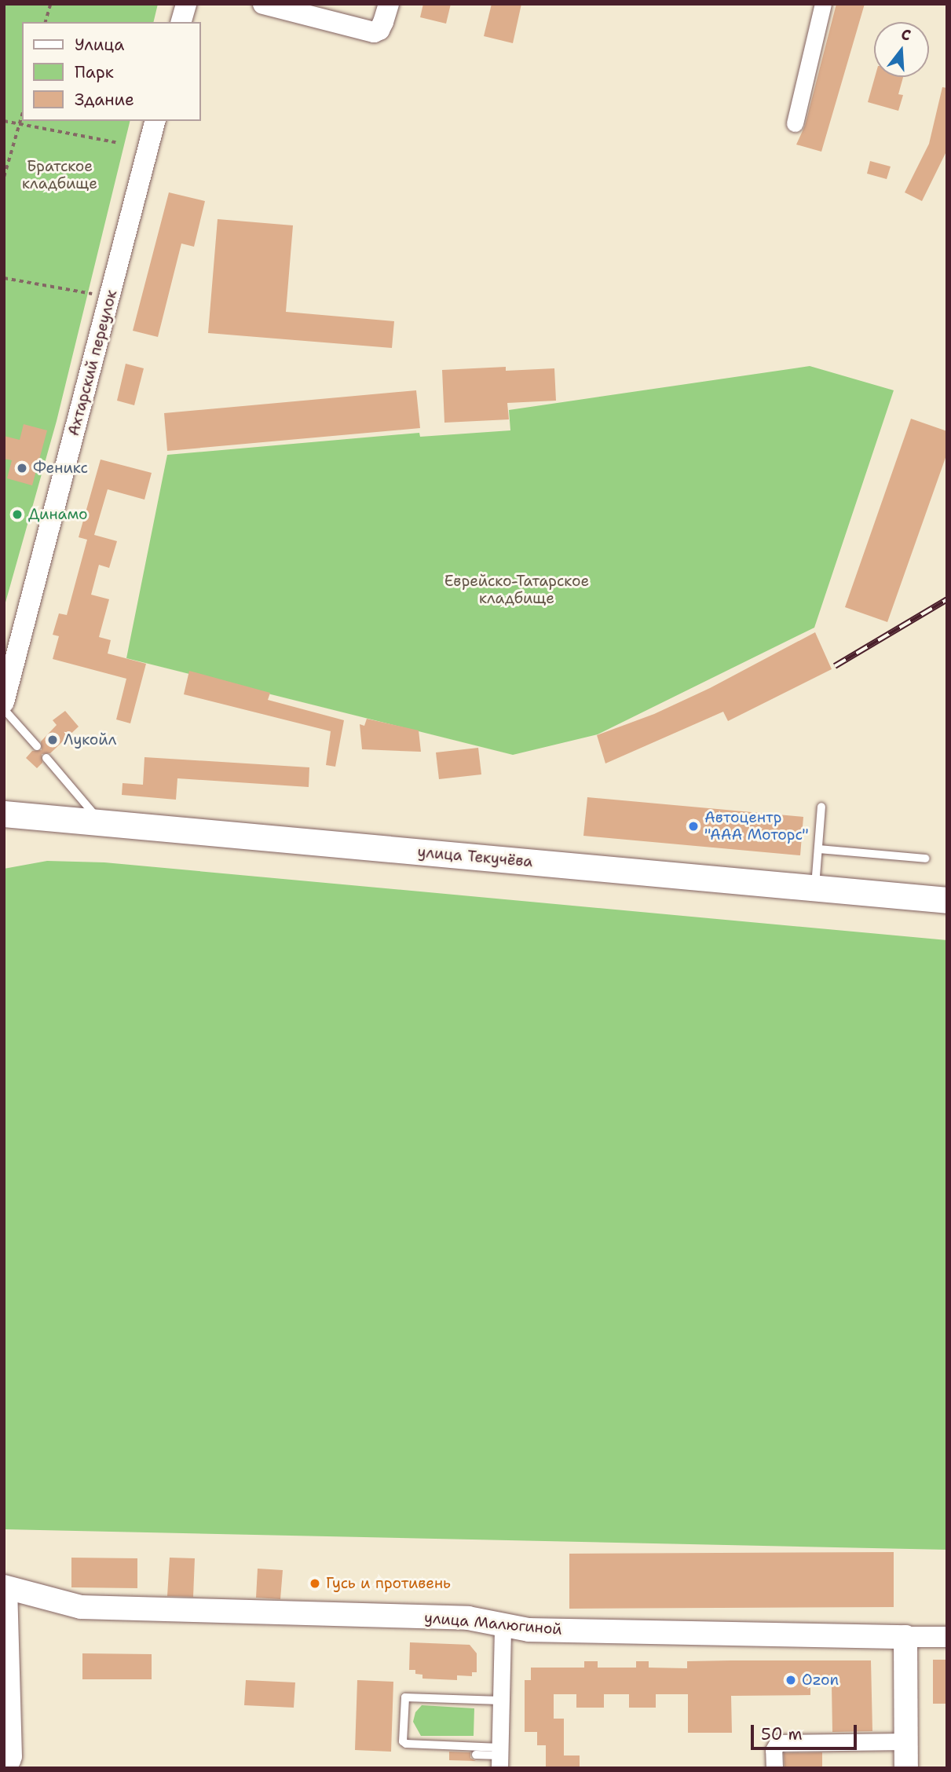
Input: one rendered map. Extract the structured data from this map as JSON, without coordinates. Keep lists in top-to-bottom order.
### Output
{
  "streets": {
    "main road": ["улица Текучёва", "улица Малюгиной"],
    "street": ["Ахтарский переулок"]
  },
  "parks": ["Братское кладбище", "Еврейско-Татарское кладбище"],
  "places": [
    "Феникс",
    "Динамо",
    "Лукойл",
    "Автоцентр \"ААА Моторс\"",
    "Гусь и противень",
    "Ozon"
  ],
  "legend": ["Улица", "Парк", "Здание"],
  "scale_bar": "50 m",
  "north": "top"
}
